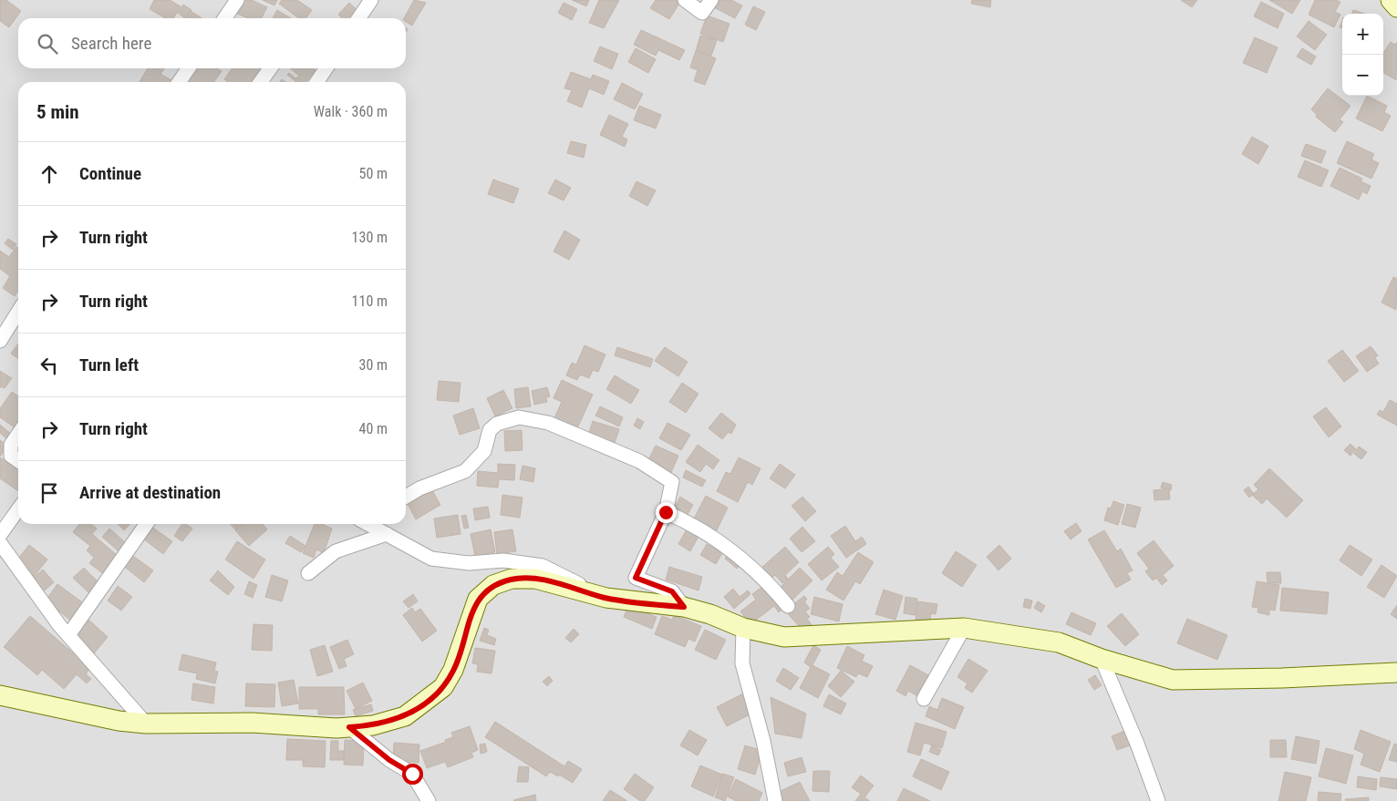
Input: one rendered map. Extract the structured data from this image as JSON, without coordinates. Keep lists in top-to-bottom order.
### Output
{
  "page": {
    "map_buttons": ["+", "−"],
    "search": "Search here",
    "heading": ["5 min", "Walk · 360 m"],
    "list": [
      ["Continue", "50 m"],
      ["Turn right", "130 m"],
      ["Turn right", "110 m"],
      ["Turn left", "30 m"],
      ["Turn right", "40 m"],
      "Arrive at destination"
    ]
  }
}
